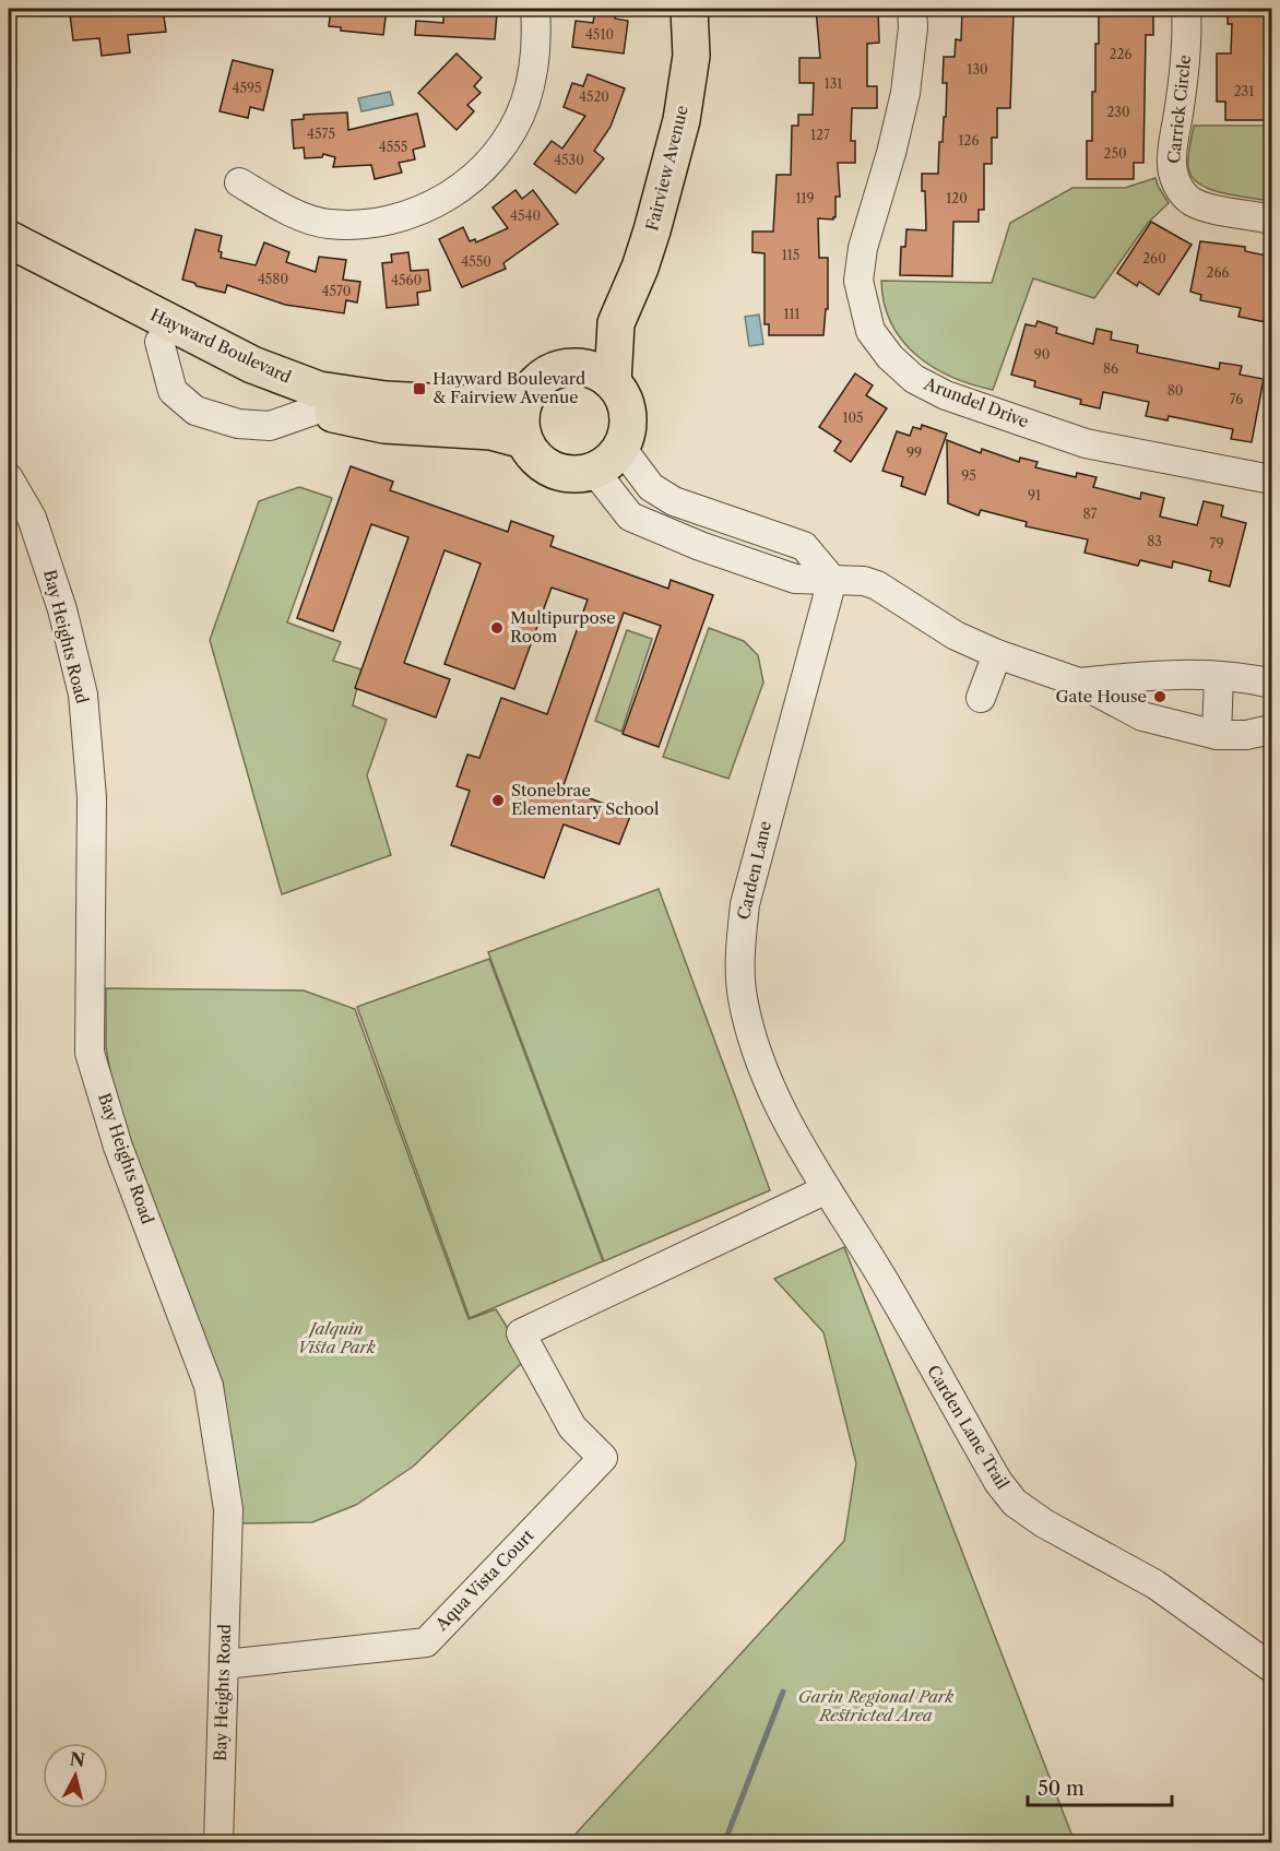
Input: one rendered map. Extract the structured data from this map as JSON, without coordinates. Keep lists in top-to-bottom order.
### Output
{
  "streets": {
    "main road": ["Fairview Avenue", "Hayward Boulevard"],
    "street": [
      "Carrick Circle",
      "Arundel Drive",
      "Bay Heights Road",
      "Carden Lane",
      "Carden Lane Trail",
      "Aqua Vista Court"
    ]
  },
  "crossings": [
    ["Fairview Avenue", "Hayward Boulevard"],
    ["Bay Heights Road", "Aqua Vista Court"],
    ["Carden Lane", "Carden Lane Trail"],
    ["Carden Lane", "Aqua Vista Court"]
  ],
  "parks": ["Jalquin Vista Park", "Garin Regional Park Restricted Area"],
  "places": {
    "transit": ["Hayward Boulevard & Fairview Avenue"],
    "other": ["Multipurpose Room", "Gate House", "Stonebrae Elementary School"]
  },
  "house_numbers": [
    "4510",
    "226",
    "130",
    "131",
    "4595",
    "231",
    "4520",
    "230",
    "4575",
    "127",
    "126",
    "4555",
    "250",
    "4530",
    "119",
    "120",
    "4540",
    "115",
    "260",
    "4550",
    "266",
    "4580",
    "4560",
    "4570",
    "111",
    "90",
    "86",
    "80",
    "76",
    "105",
    "99",
    "95",
    "91",
    "87",
    "83",
    "79"
  ],
  "scale_bar": "50 m",
  "north": "top"
}
